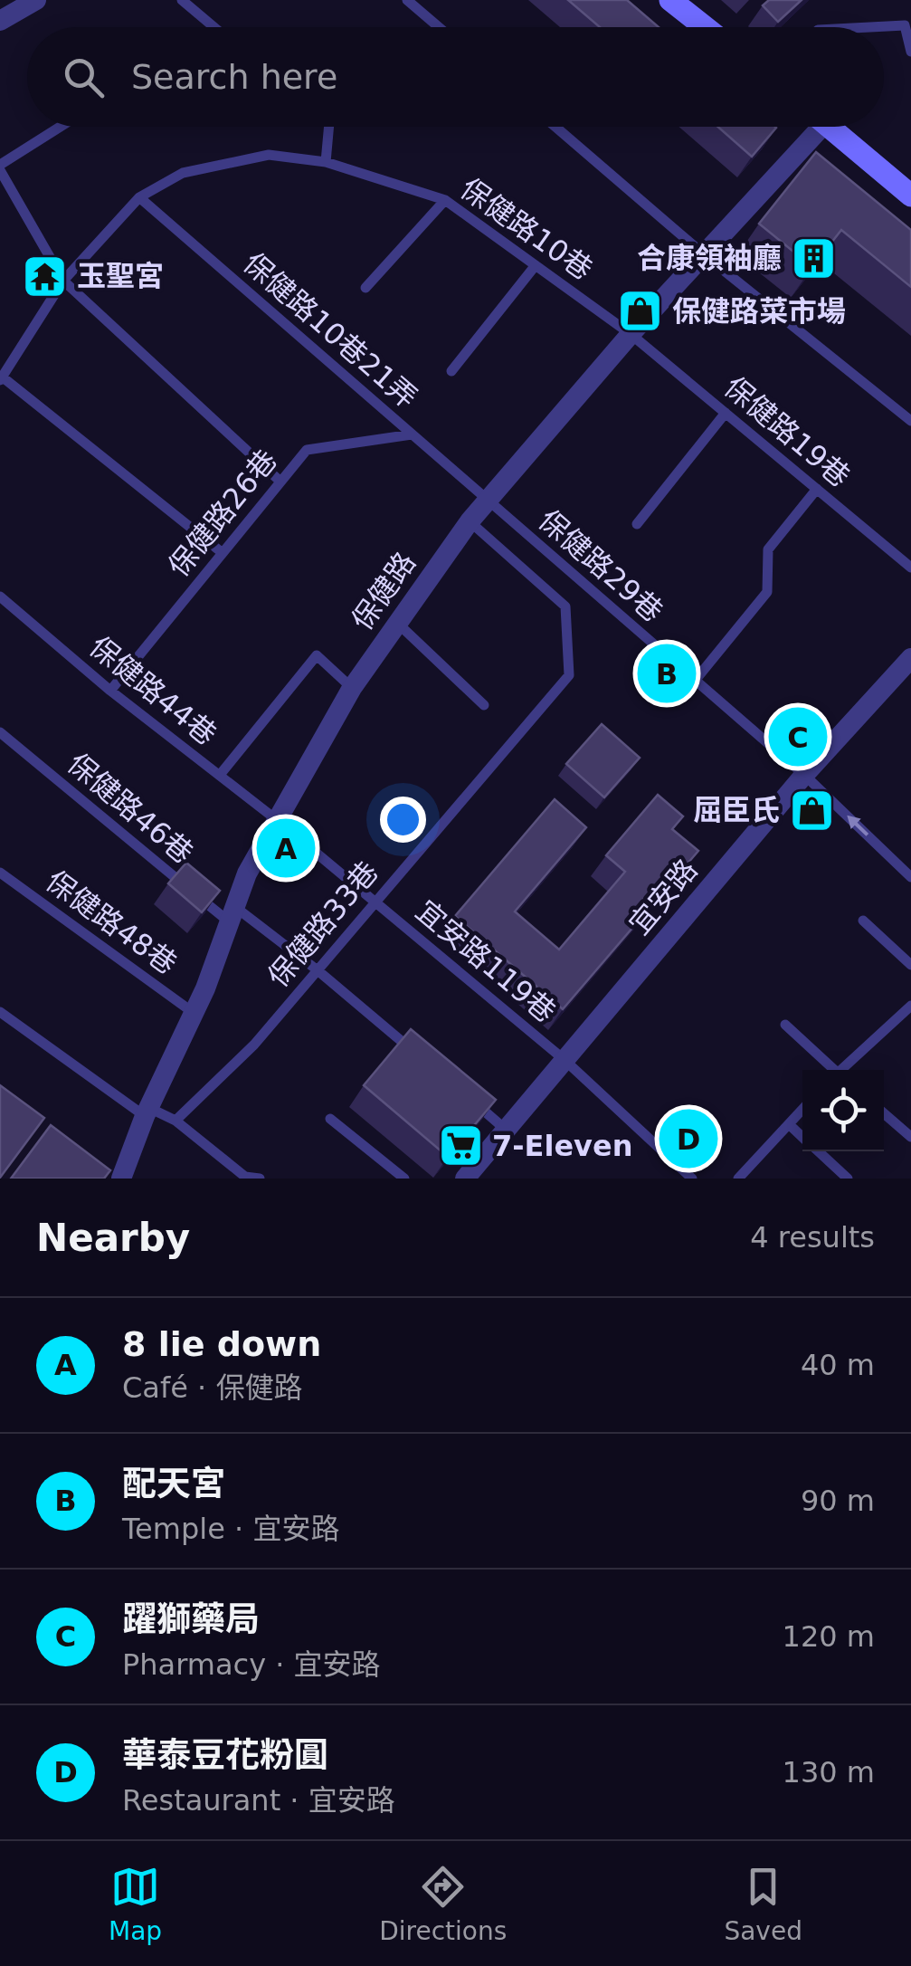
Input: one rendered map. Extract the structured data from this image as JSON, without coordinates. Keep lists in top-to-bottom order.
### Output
{
  "streets": {
    "street": ["保健路", "宜安路"],
    "lane": [
      "保健路10巷",
      "保健路10巷21弄",
      "保健路19巷",
      "保健路26巷",
      "保健路29巷",
      "保健路44巷",
      "保健路46巷",
      "保健路48巷",
      "保健路33巷",
      "宜安路119巷"
    ]
  },
  "crossings": [
    ["保健路10巷", "保健路10巷21弄"],
    ["保健路10巷", "保健路19巷"],
    ["保健路10巷", "保健路"],
    ["保健路10巷21弄", "保健路26巷"],
    ["保健路10巷21弄", "保健路29巷"],
    ["保健路10巷21弄", "保健路"],
    ["保健路19巷", "保健路"],
    ["保健路26巷", "保健路44巷"],
    ["保健路29巷", "保健路"],
    ["保健路29巷", "宜安路"],
    ["保健路", "保健路44巷"],
    ["保健路", "保健路46巷"],
    ["保健路", "保健路48巷"],
    ["保健路", "保健路33巷"],
    ["保健路44巷", "保健路33巷"],
    ["保健路44巷", "宜安路119巷"],
    ["保健路46巷", "保健路33巷"],
    ["宜安路", "宜安路119巷"],
    ["保健路33巷", "宜安路119巷"]
  ],
  "places": {
    "building": ["合康領袖廳"],
    "temple": ["玉聖宮"],
    "shop": ["保健路菜市場", "屈臣氏"],
    "supermarket": ["7-Eleven"]
  },
  "page": {
    "search": "Search here",
    "pins": [
      "B",
      "C",
      "A",
      "D"
    ],
    "heading": ["Nearby", "4 results"],
    "list": [
      {
        "mark": "A",
        "name": "8 lie down",
        "note": "Café · 保健路",
        "value": "40 m"
      },
      {
        "mark": "B",
        "name": "配天宮",
        "note": "Temple · 宜安路",
        "value": "90 m"
      },
      {
        "mark": "C",
        "name": "躍獅藥局",
        "note": "Pharmacy · 宜安路",
        "value": "120 m"
      },
      {
        "mark": "D",
        "name": "華泰豆花粉圓",
        "note": "Restaurant · 宜安路",
        "value": "130 m"
      }
    ],
    "nav": ["Map", "Directions", "Saved"]
  }
}
